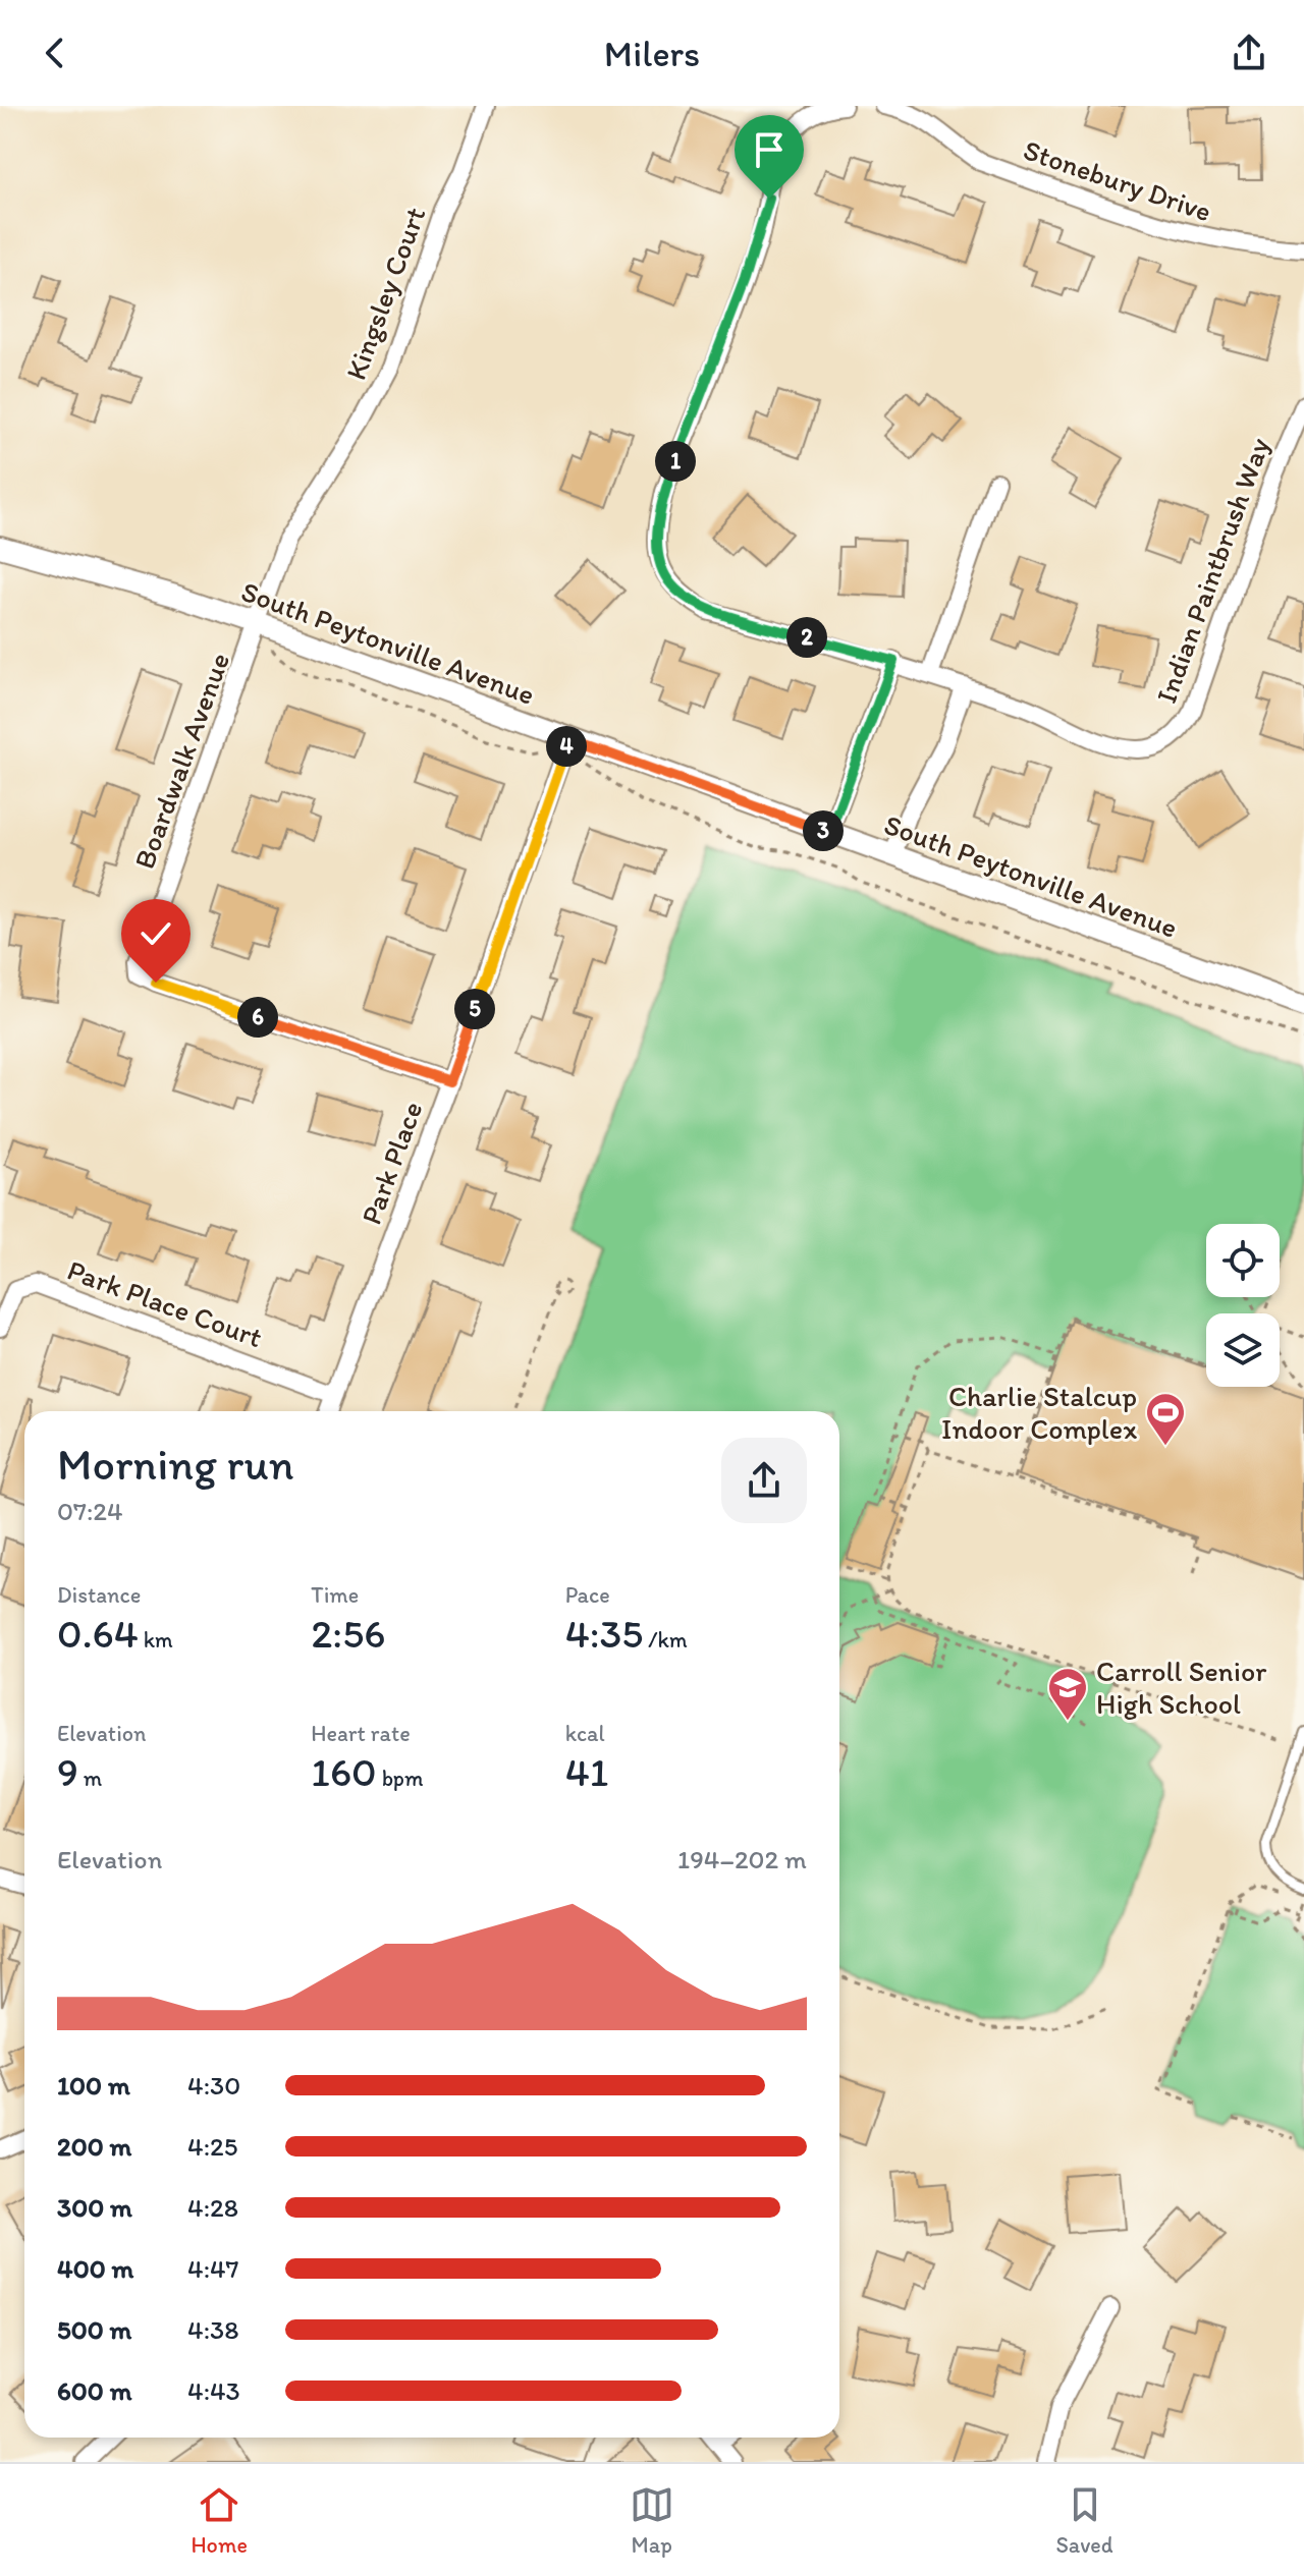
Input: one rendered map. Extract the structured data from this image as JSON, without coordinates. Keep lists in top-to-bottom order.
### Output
{
  "streets": {
    "street": [
      "Stonebury Drive",
      "Kingsley Court",
      "Indian Paintbrush Way",
      "South Peytonville Avenue",
      "Boardwalk Avenue",
      "Park Place",
      "Park Place Court"
    ]
  },
  "crossings": [
    ["Kingsley Court", "South Peytonville Avenue"],
    ["Kingsley Court", "Boardwalk Avenue"],
    ["South Peytonville Avenue", "Boardwalk Avenue"],
    ["South Peytonville Avenue", "Park Place"],
    ["Boardwalk Avenue", "Park Place"],
    ["Park Place", "Park Place Court"]
  ],
  "places": {
    "sports": ["Charlie Stalcup Indoor Complex"],
    "school or university": ["Carroll Senior High School"]
  },
  "page": {
    "header": "Milers",
    "pins": [
      "1",
      "2",
      "4",
      "3",
      "5",
      "6"
    ],
    "heading": ["Morning run", "07:24"],
    "stats": [
      ["Distance", "0.64 km"],
      ["Time", "2:56"],
      ["Pace", "4:35 /km"],
      ["Elevation", "9 m"],
      ["Heart rate", "160 bpm"],
      ["kcal", "41"]
    ],
    "chart": ["Elevation", "194–202 m"],
    "list": [
      {
        "name": "100 m",
        "note": "4:30"
      },
      {
        "name": "200 m",
        "note": "4:25"
      },
      {
        "name": "300 m",
        "note": "4:28"
      },
      {
        "name": "400 m",
        "note": "4:47"
      },
      {
        "name": "500 m",
        "note": "4:38"
      },
      {
        "name": "600 m",
        "note": "4:43"
      }
    ],
    "tabs": ["Home", "Map", "Saved"]
  }
}
